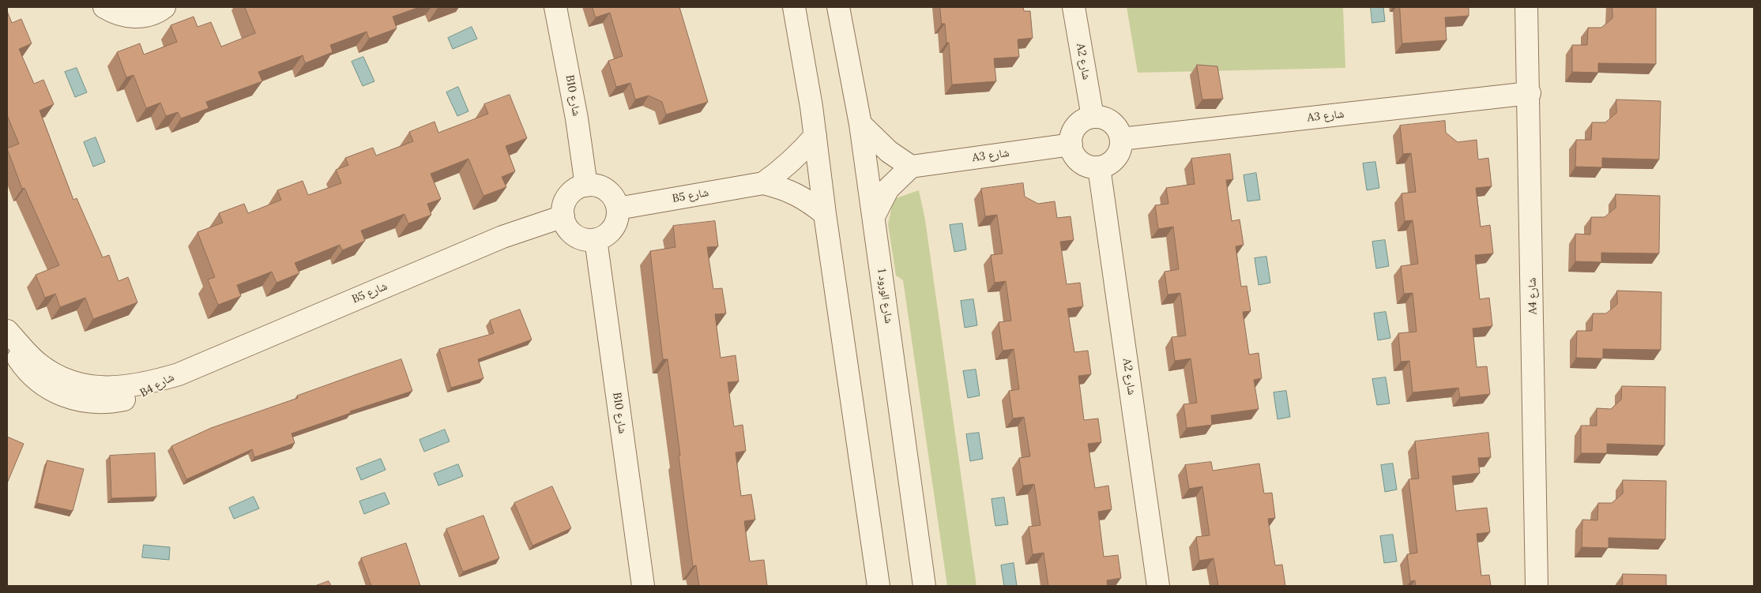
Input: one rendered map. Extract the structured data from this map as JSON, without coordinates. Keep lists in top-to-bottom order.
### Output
{
  "streets": {
    "street": [
      "A2 شارع",
      "B10 شارع",
      "A3 شارع",
      "B5 شارع",
      "شارع الورود 1",
      "A4 شارع",
      "B4 شارع"
    ]
  },
  "crossings": [
    ["A2 شارع", "A3 شارع"],
    ["B10 شارع", "B5 شارع"],
    ["A3 شارع", "A4 شارع"],
    ["B5 شارع", "B4 شارع"]
  ]
}
